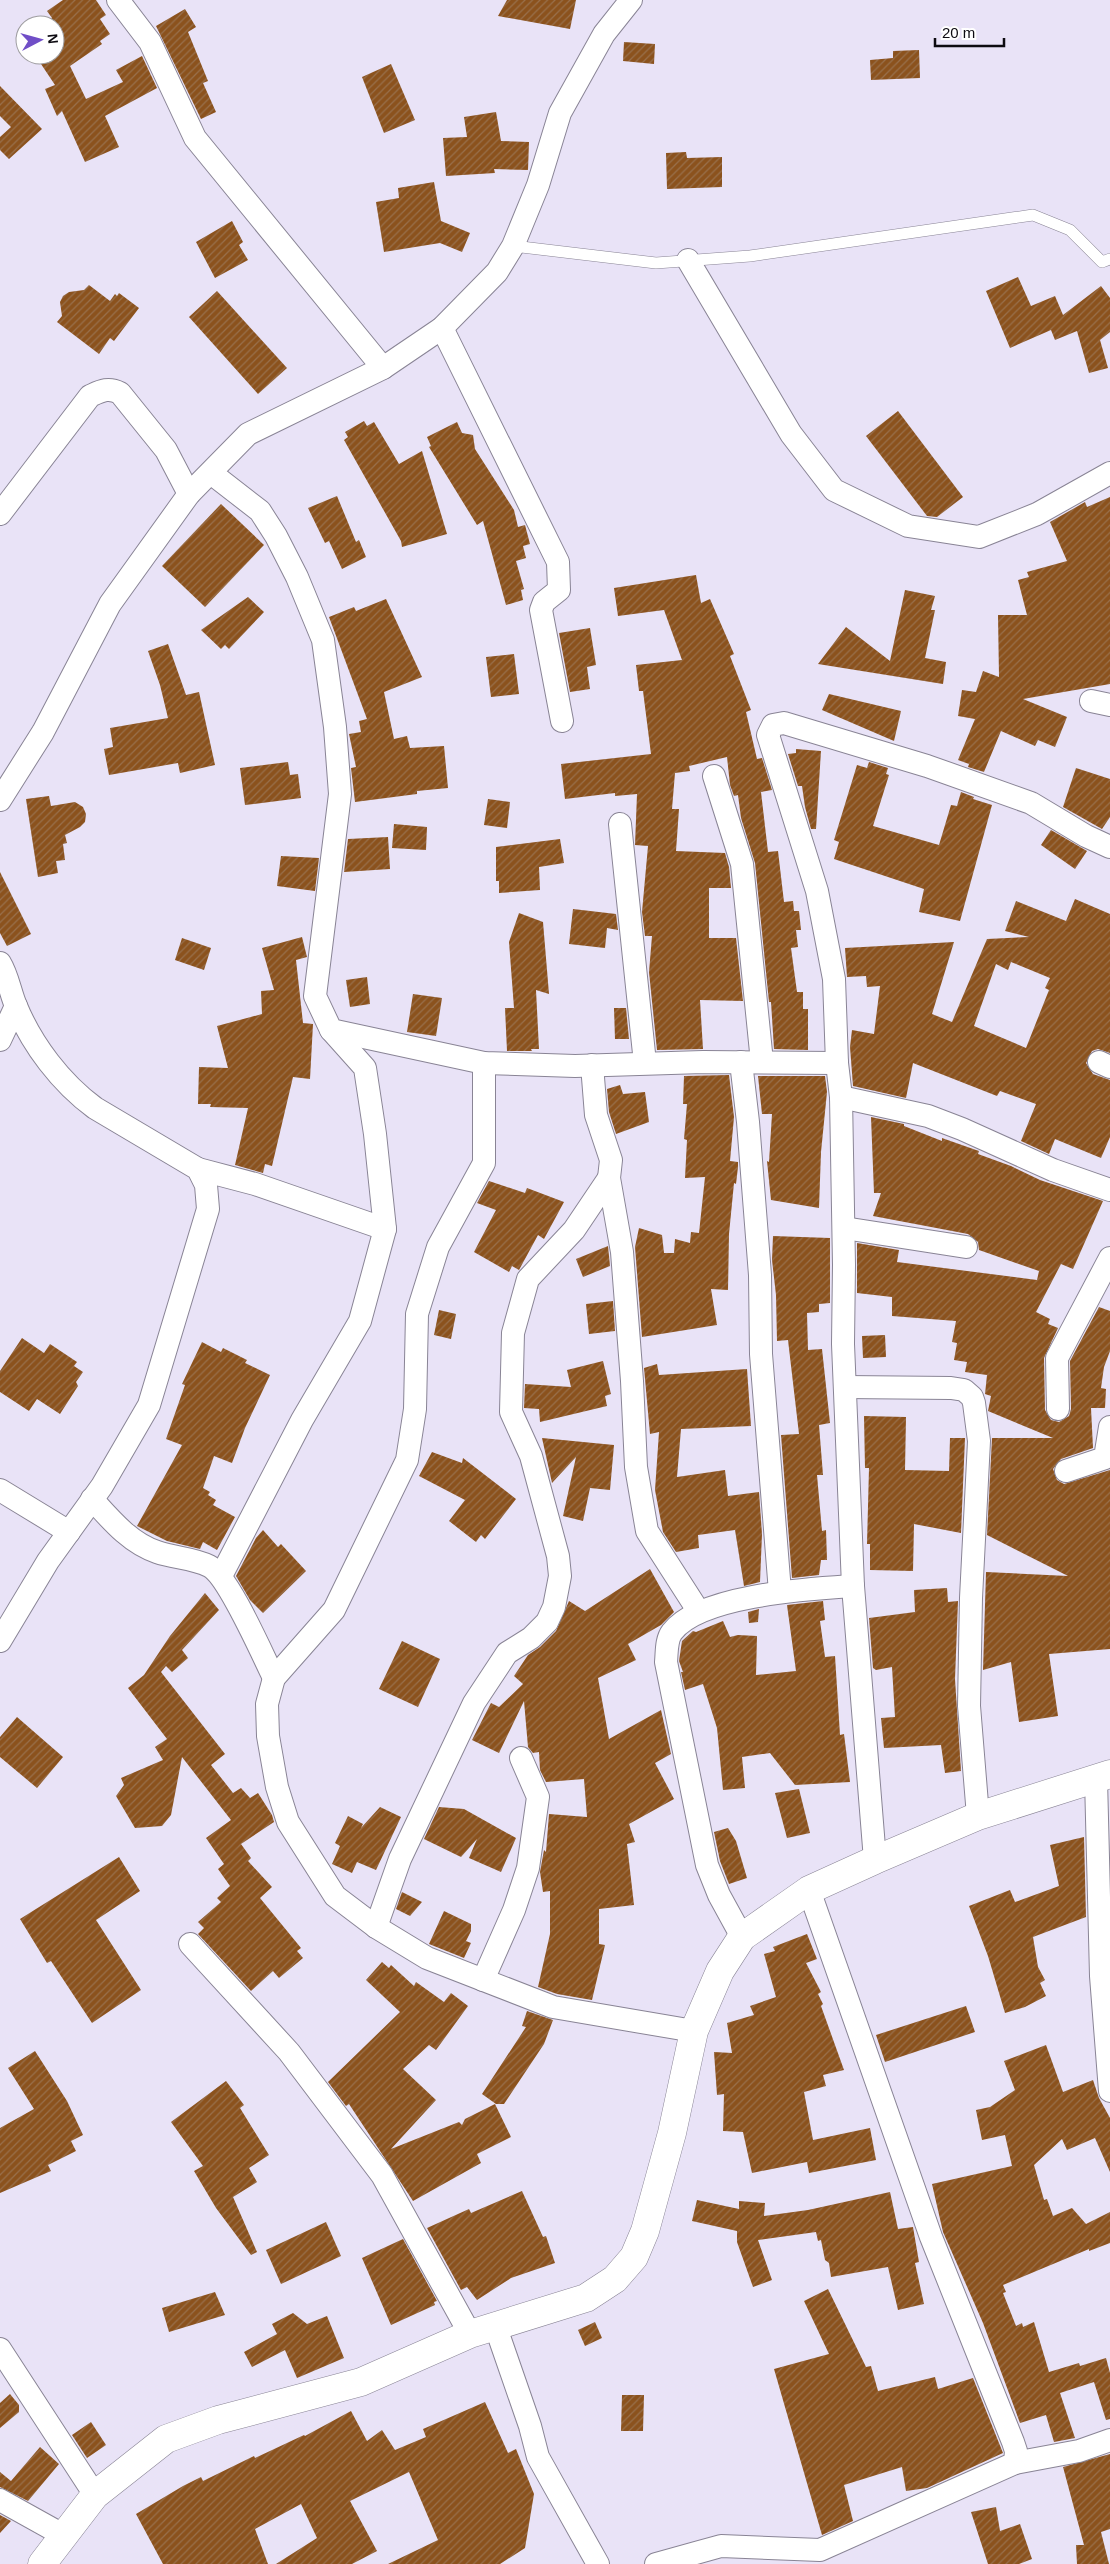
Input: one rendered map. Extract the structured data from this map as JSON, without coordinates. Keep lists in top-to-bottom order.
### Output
{
  "scale_bar": "20 m",
  "north": "right"
}
